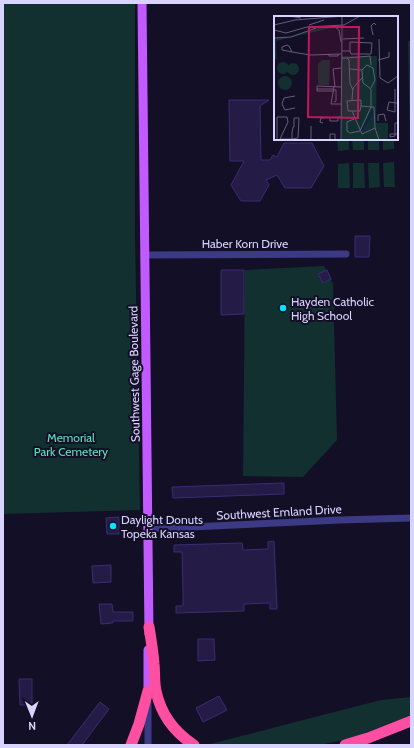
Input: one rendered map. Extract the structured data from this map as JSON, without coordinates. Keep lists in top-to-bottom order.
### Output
{
  "streets": {
    "main road": ["Southwest Gage Boulevard"],
    "street": ["Haber Korn Drive", "Southwest Emland Drive"]
  },
  "crossings": [
    ["Haber Korn Drive", "Southwest Gage Boulevard"],
    ["Southwest Gage Boulevard", "Southwest Emland Drive"]
  ],
  "parks": ["Memorial Park Cemetery"],
  "places": ["Hayden Catholic High School", "Daylight Donuts Topeka Kansas"],
  "north": "bottom"
}
